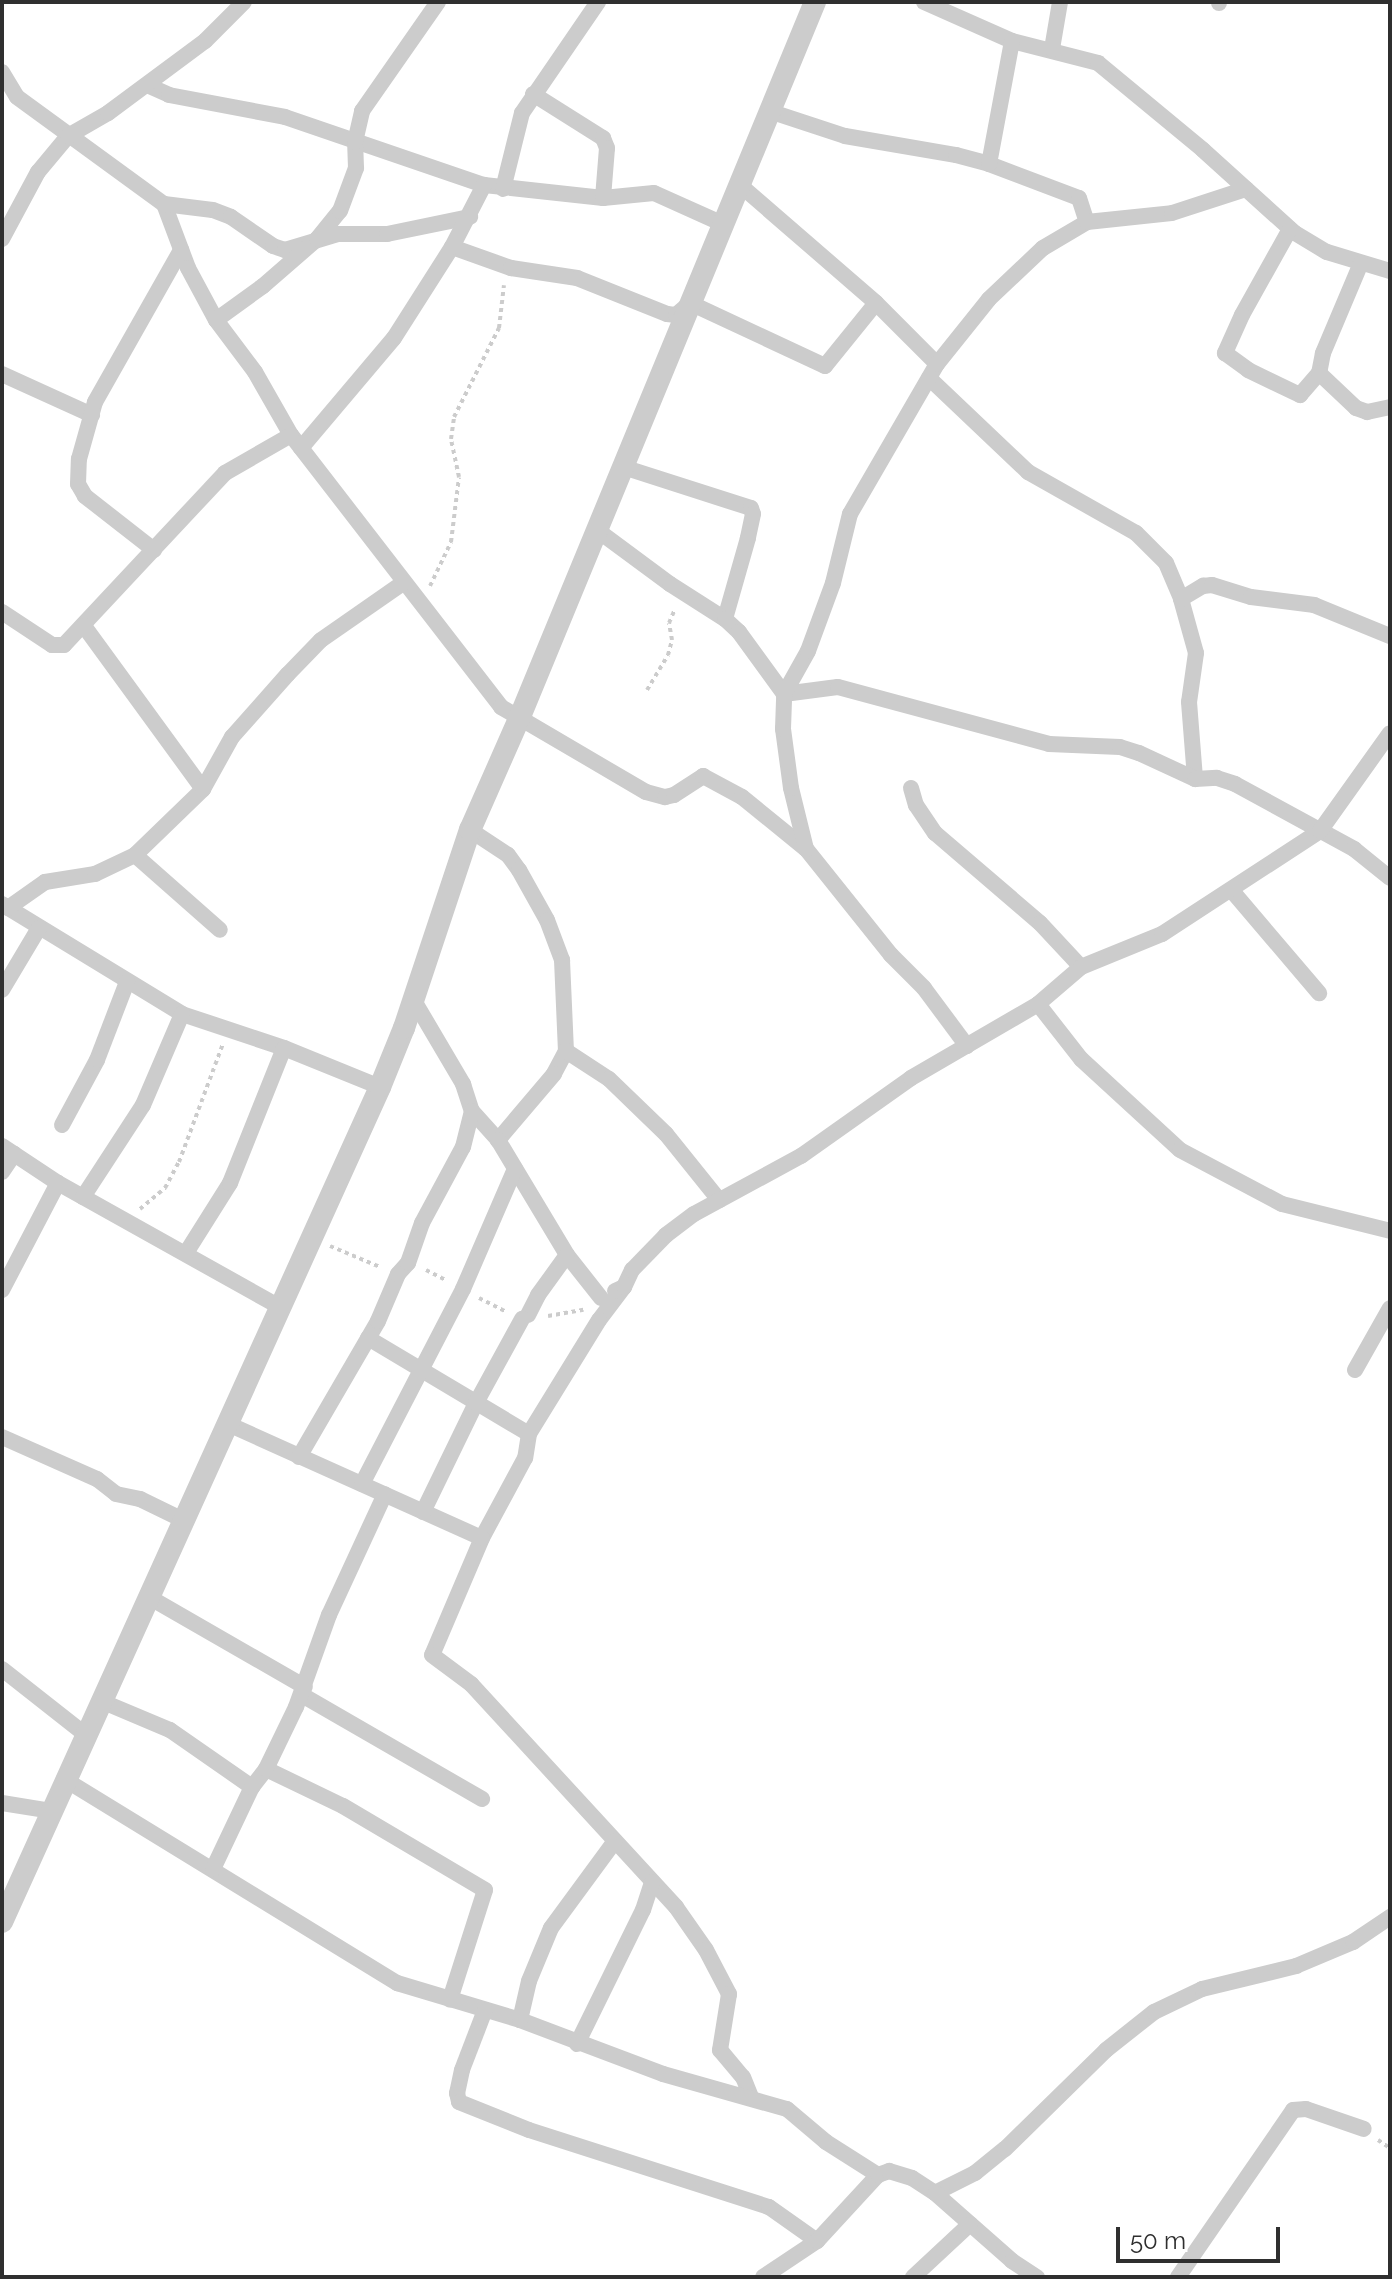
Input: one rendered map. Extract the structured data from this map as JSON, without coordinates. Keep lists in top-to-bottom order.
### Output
{
  "scale_bar": "50 m"
}
